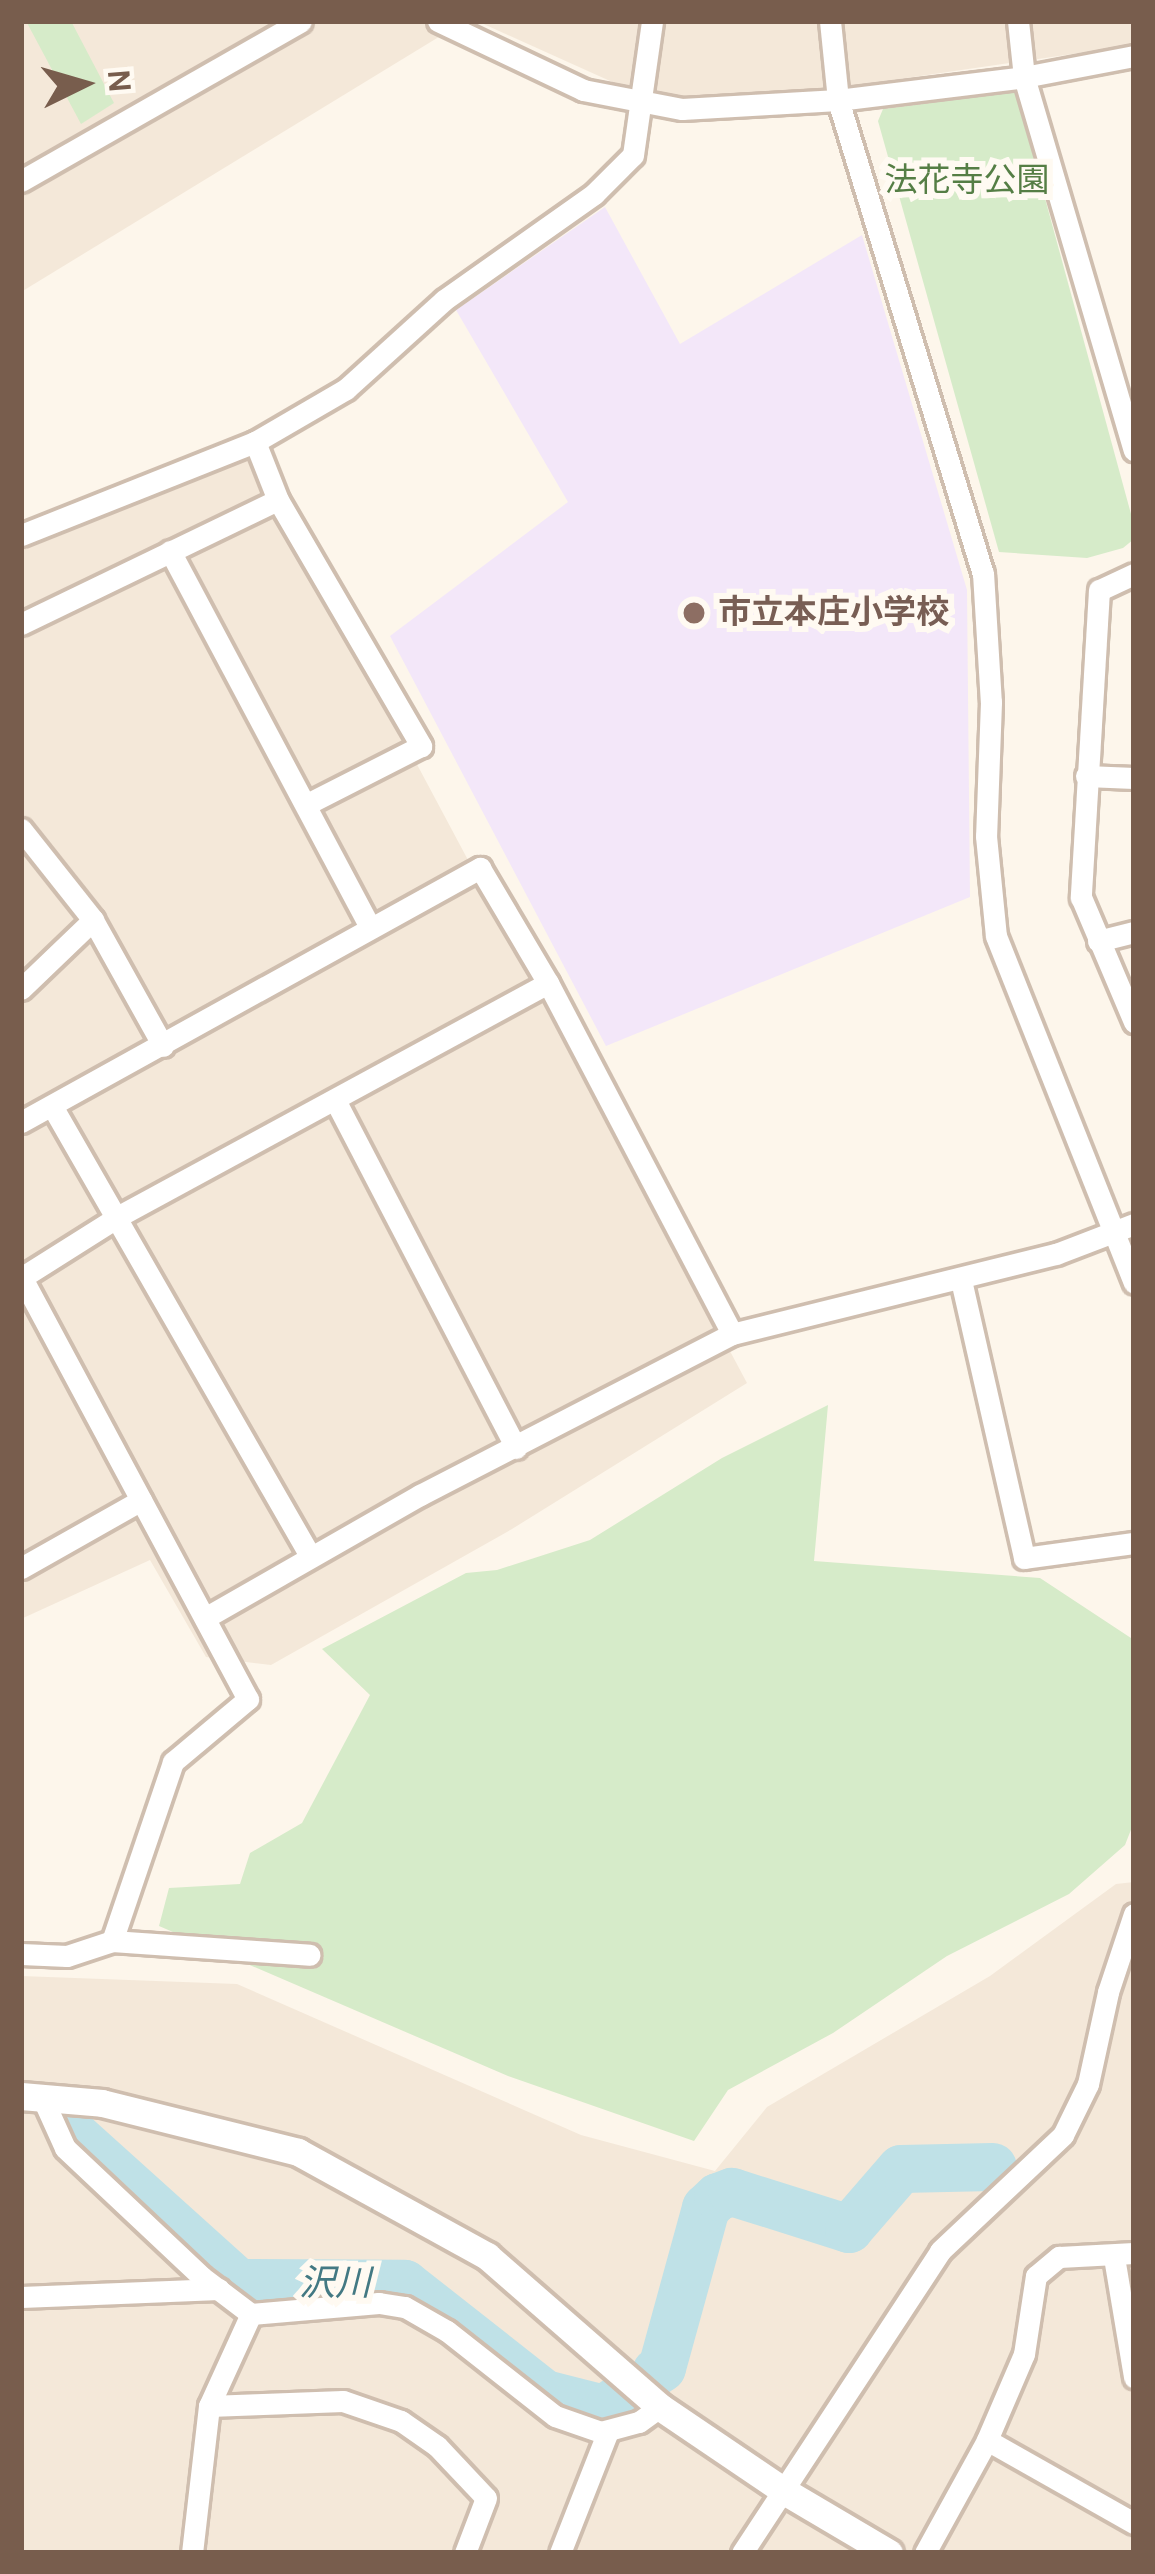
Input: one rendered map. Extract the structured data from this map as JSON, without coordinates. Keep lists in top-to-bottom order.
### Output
{
  "water": ["沢川"],
  "parks": ["法花寺公園"],
  "places": ["市立本庄小学校"],
  "north": "right"
}
